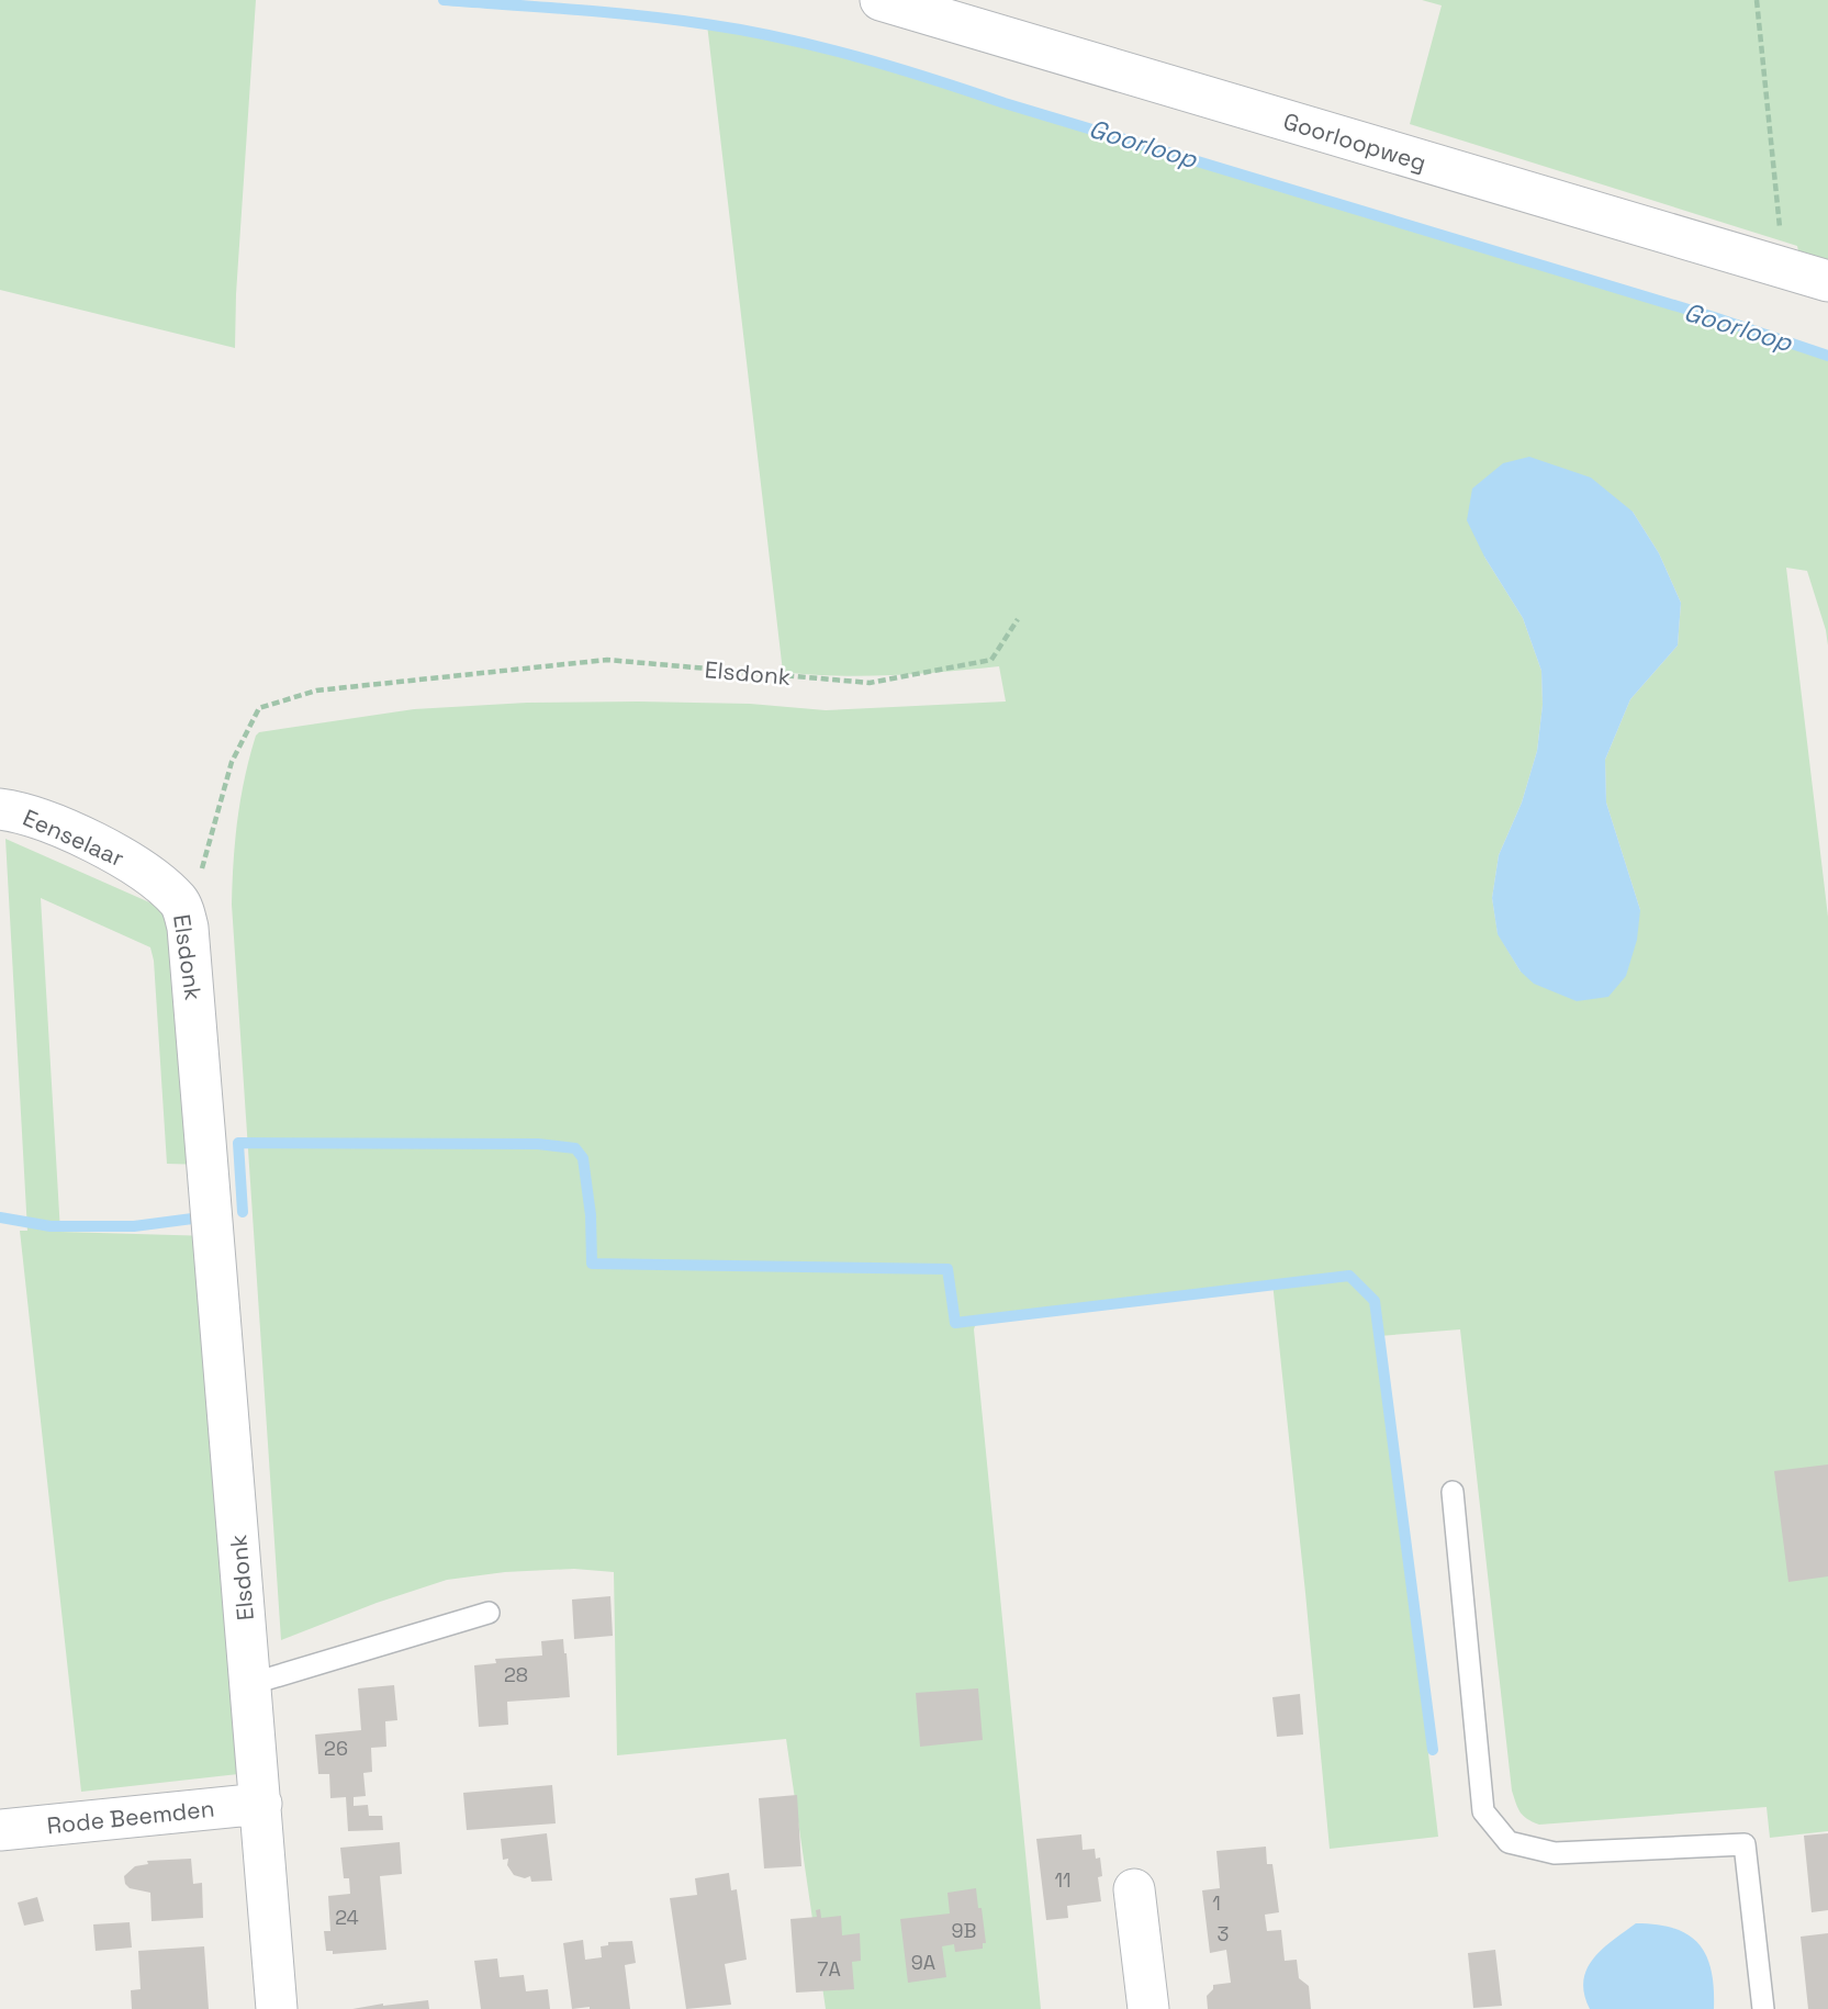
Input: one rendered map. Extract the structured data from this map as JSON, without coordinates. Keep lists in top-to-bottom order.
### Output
{
  "streets": {
    "street": [
      "Goorloopweg",
      "Elsdonk",
      "Eenselaar",
      "Rode Beemden"
    ]
  },
  "crossings": [
    ["Elsdonk", "Eenselaar"],
    ["Elsdonk", "Rode Beemden"]
  ],
  "water": ["Goorloop"],
  "house_numbers": [
    "28",
    "26",
    "11",
    "1",
    "24",
    "9B",
    "3",
    "9A",
    "7A"
  ]
}
